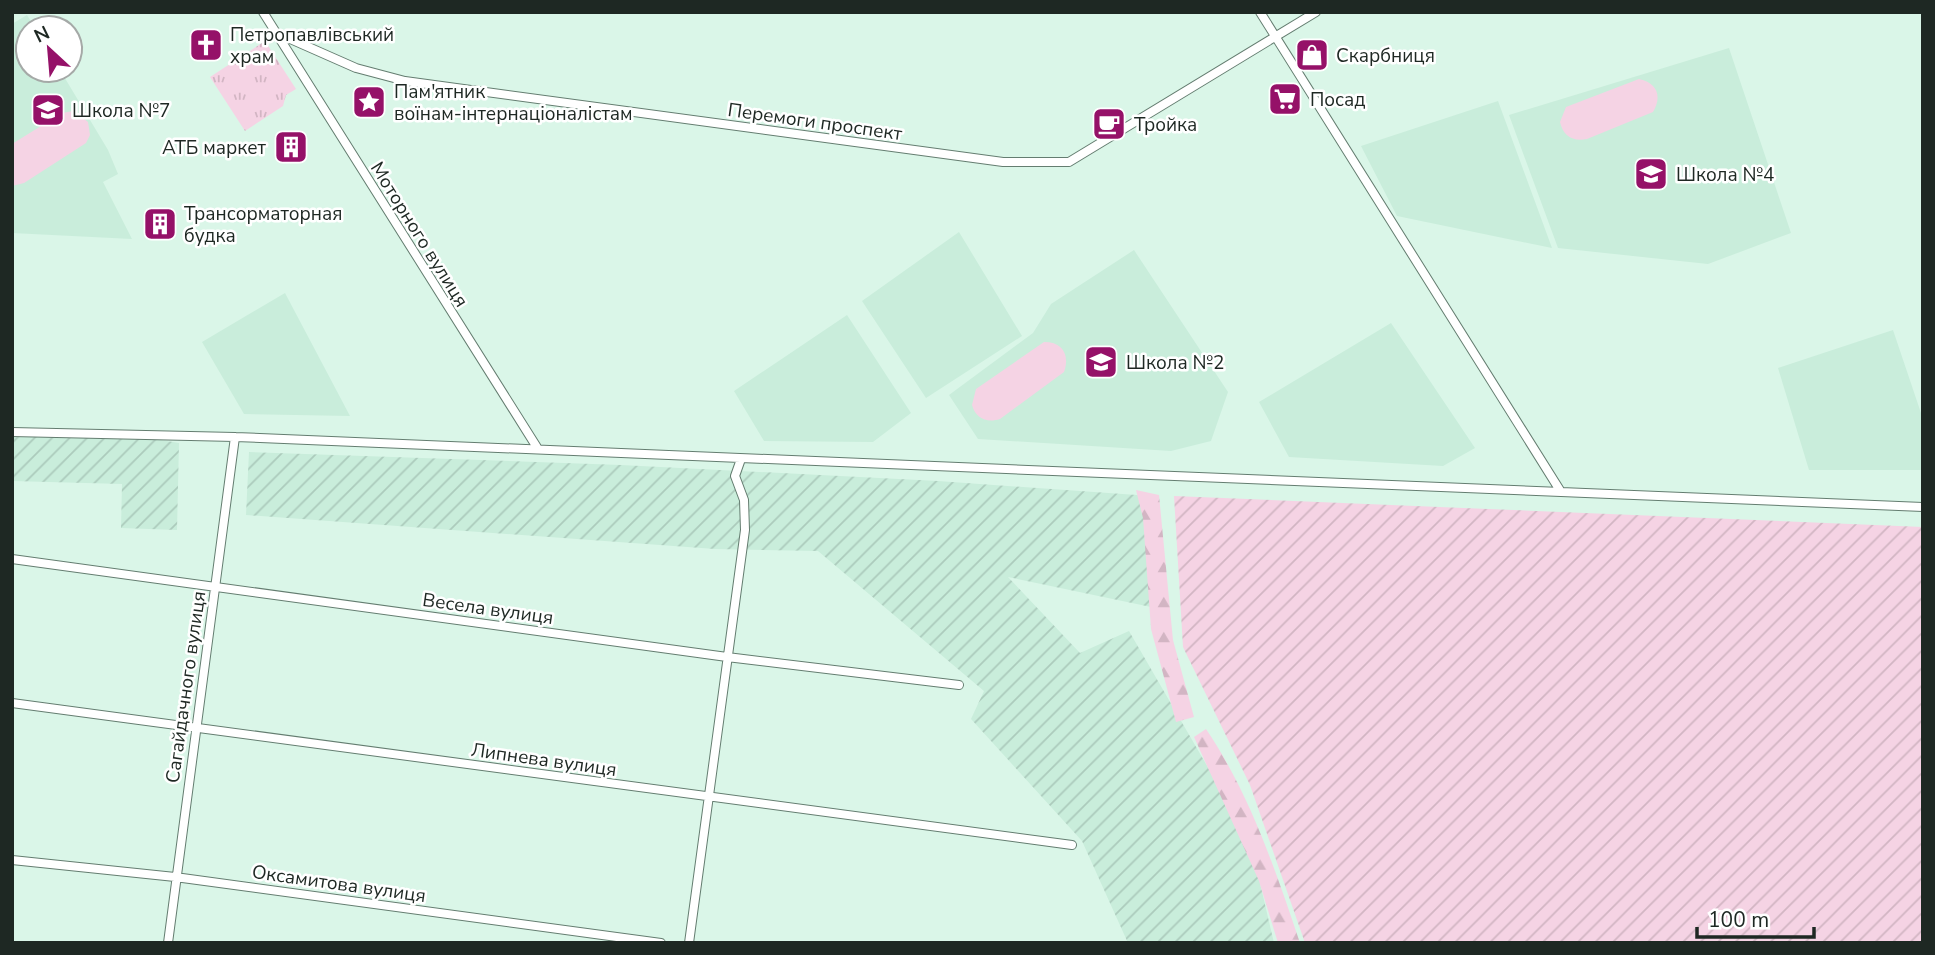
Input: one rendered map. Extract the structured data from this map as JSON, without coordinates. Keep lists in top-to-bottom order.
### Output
{
  "streets": {
    "street": [
      "Перемоги проспект",
      "Моторного вулиця",
      "Весела вулиця",
      "Сагайдачного вулиця",
      "Липнева вулиця",
      "Оксамитова вулиця"
    ]
  },
  "crossings": [
    ["Перемоги проспект", "Моторного вулиця"],
    ["Весела вулиця", "Сагайдачного вулиця"],
    ["Сагайдачного вулиця", "Липнева вулиця"],
    ["Сагайдачного вулиця", "Оксамитова вулиця"]
  ],
  "places": {
    "church": ["Петропавлівський храм"],
    "shop": ["Скарбниця"],
    "supermarket": ["Посад"],
    "place": ["Пам'ятник воїнам-інтернаціоналістам"],
    "school or university": ["Школа №7", "Школа №4", "Школа №2"],
    "cafe": ["Тройка"],
    "building": ["АТБ маркет", "Трансорматорная будка"]
  },
  "scale_bar": "100 m",
  "north": "top left"
}
